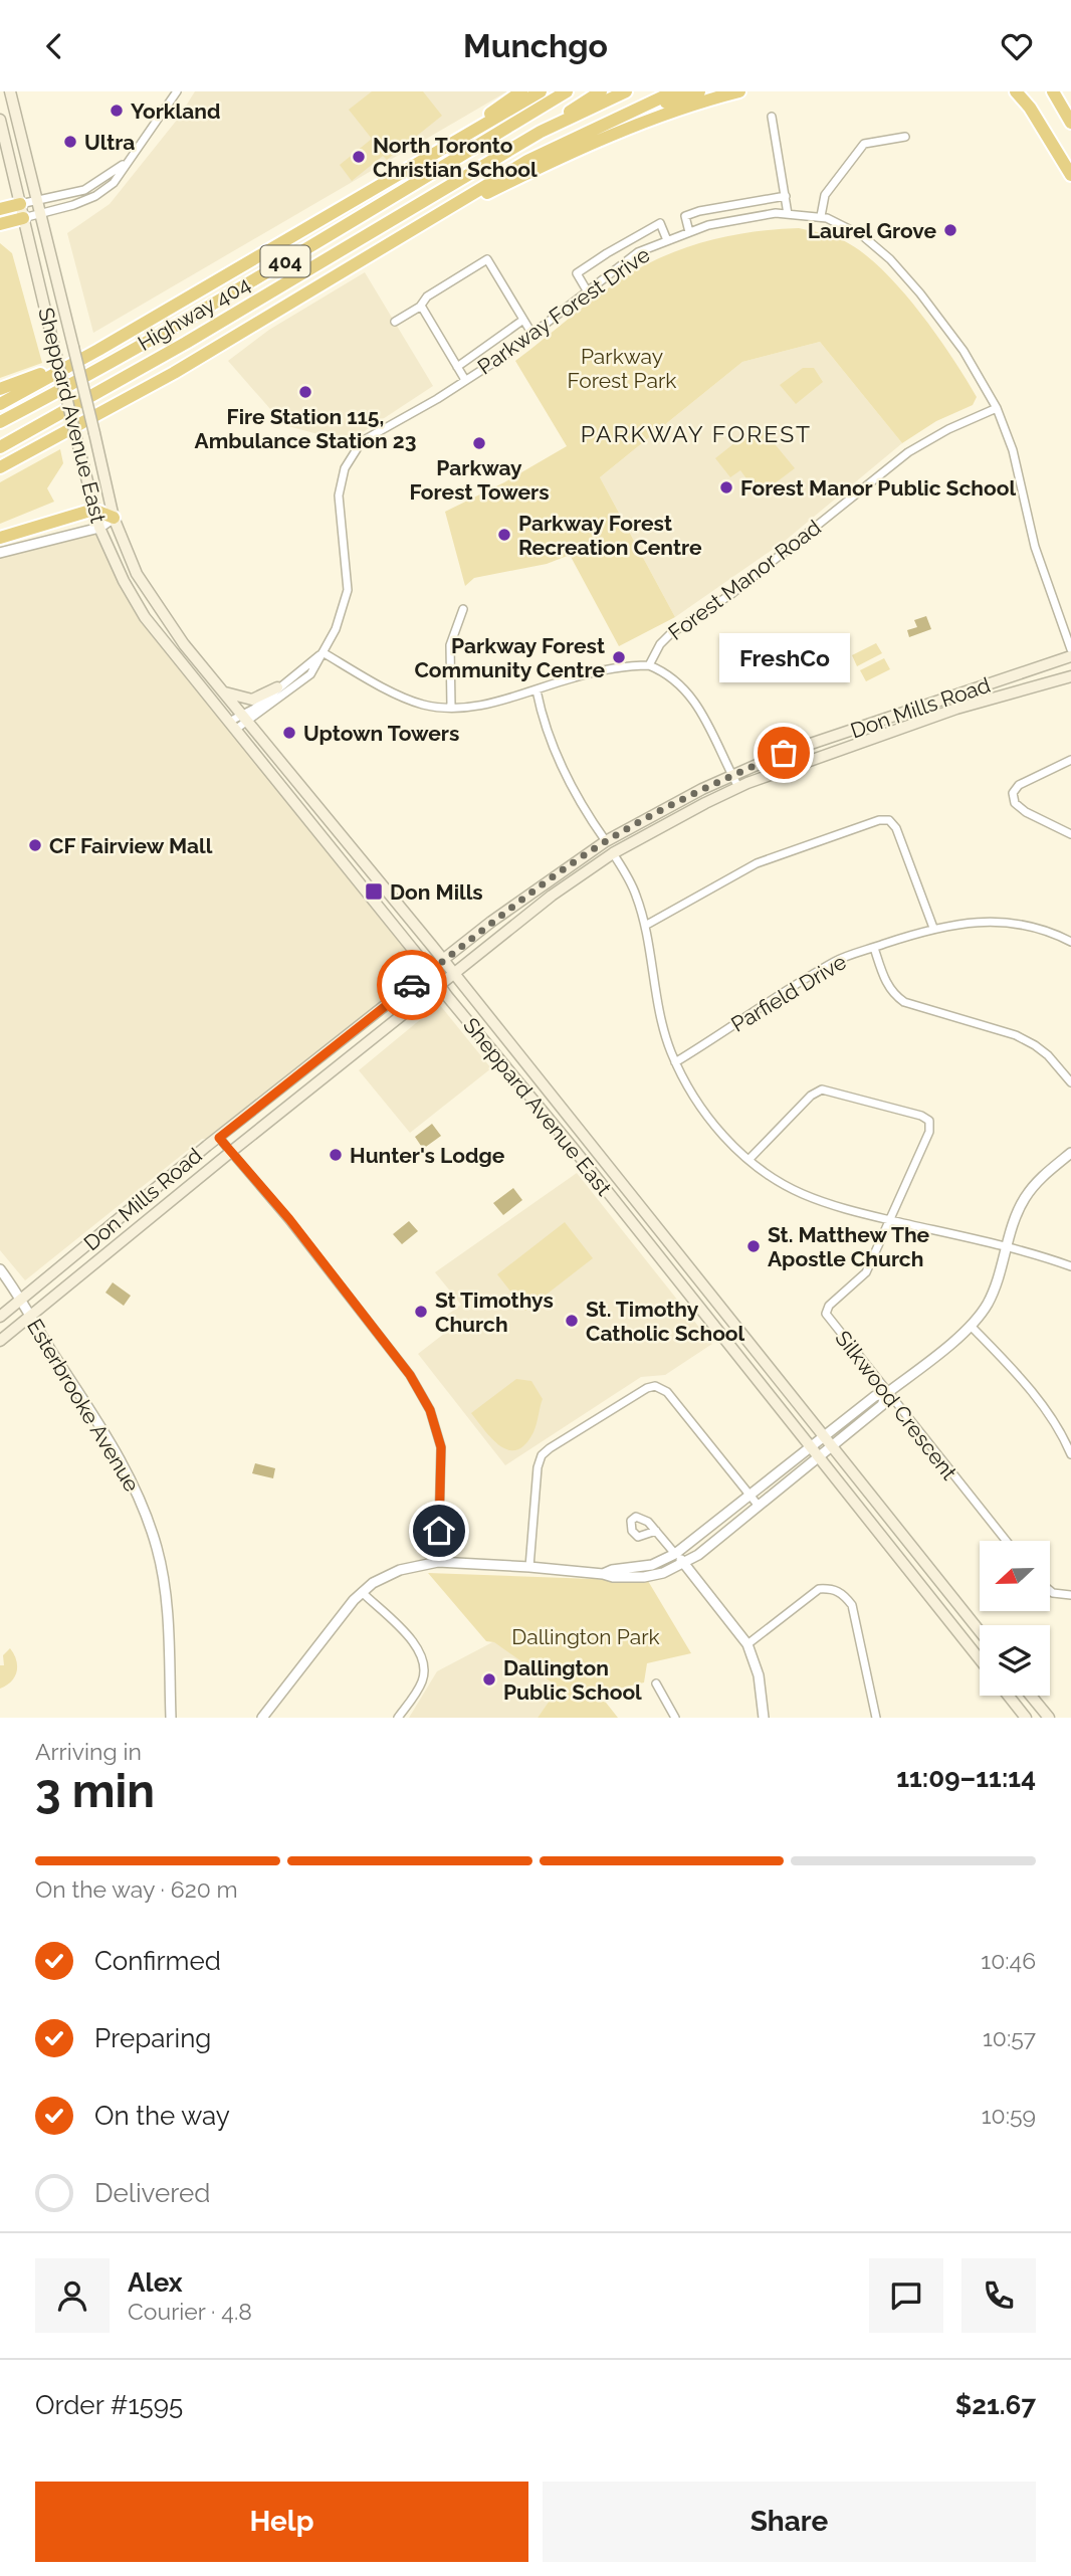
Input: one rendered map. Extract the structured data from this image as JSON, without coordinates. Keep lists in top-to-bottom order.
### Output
{
  "streets": {
    "highway": ["404", "Highway 404"],
    "main road": ["Sheppard Avenue East", "Don Mills Road"],
    "street": [
      "Parkway Forest Drive",
      "Forest Manor Road",
      "Parfield Drive",
      "Esterbrooke Avenue",
      "Silkwood Crescent"
    ]
  },
  "crossings": [
    ["Parkway Forest Drive", "Sheppard Avenue East"],
    ["Parkway Forest Drive", "Forest Manor Road"],
    ["Sheppard Avenue East", "Don Mills Road"],
    ["Don Mills Road", "Esterbrooke Avenue"]
  ],
  "districts": ["PARKWAY FOREST"],
  "parks": ["Parkway Forest Park", "Dallington Park"],
  "places": {
    "other": [
      "Yorkland",
      "Ultra",
      "North Toronto Christian School",
      "Laurel Grove",
      "Fire Station 115, Ambulance Station 23",
      "Parkway Forest Towers",
      "Forest Manor Public School",
      "Parkway Forest Recreation Centre",
      "Parkway Forest Community Centre",
      "Uptown Towers",
      "FreshCo",
      "CF Fairview Mall",
      "Hunter's Lodge",
      "St. Matthew The Apostle Church",
      "St Timothys Church",
      "St. Timothy Catholic School",
      "Dallington Public School"
    ],
    "transit": ["Don Mills"]
  },
  "north": "left",
  "page": {
    "header": "Munchgo",
    "bubble": "FreshCo",
    "heading": ["3 min", "Arriving in", "11:09–11:14"],
    "panel": [
      "Alex",
      "Courier · 4.8",
      "Order #1595",
      "$21.67"
    ],
    "bar": "On the way · 620 m",
    "list": [
      ["Confirmed", "10:46"],
      ["Preparing", "10:57"],
      ["On the way", "10:59"],
      "Delivered"
    ],
    "buttons": ["Help", "Share"]
  }
}
